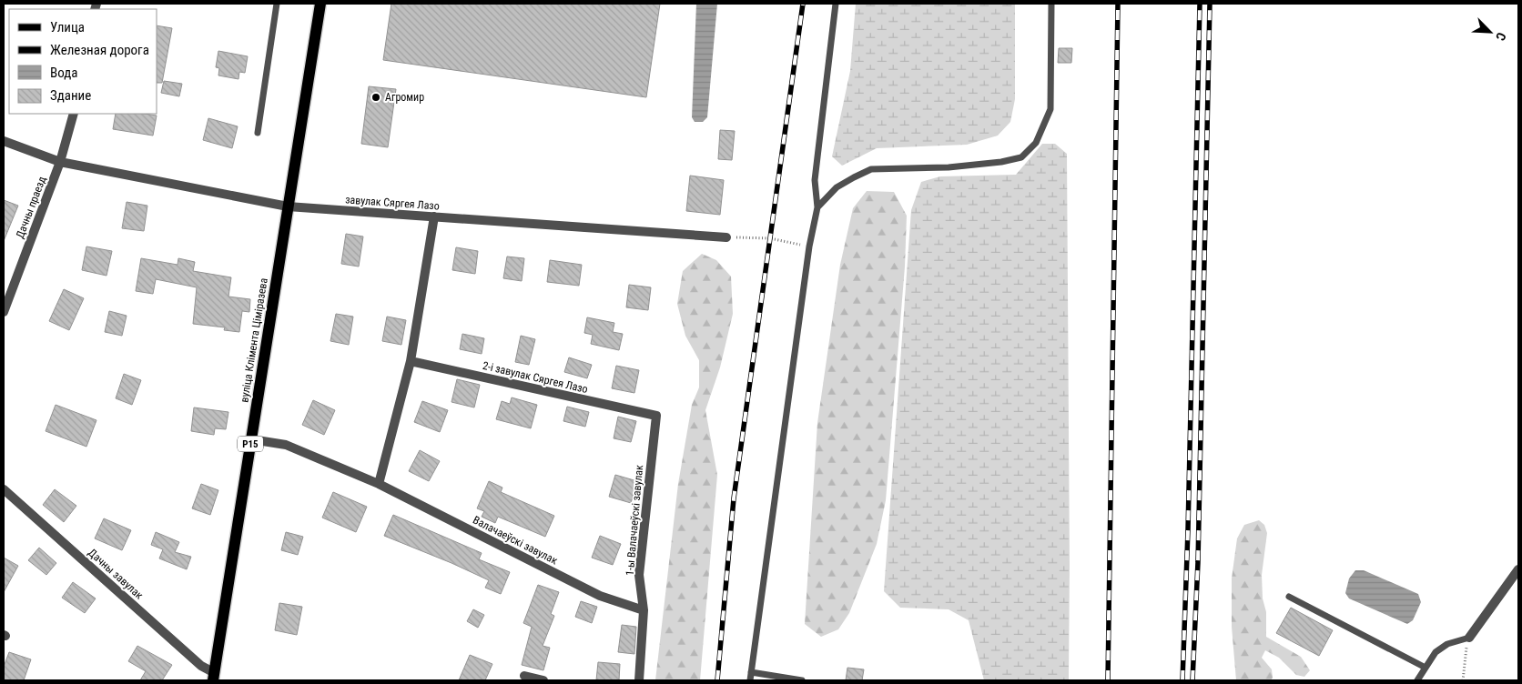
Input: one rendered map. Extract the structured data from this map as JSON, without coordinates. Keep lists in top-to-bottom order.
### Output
{
  "streets": {
    "main road": ["вуліца Клімента Ціміразева", "Р15"],
    "street": [
      "завулак Сяргея Лазо",
      "Дачны праезд",
      "2-і завулак Сяргея Лазо",
      "1-ы Валачаеўскі завулак",
      "Валачаеўскі завулак",
      "Дачны завулак"
    ]
  },
  "crossings": [
    ["завулак Сяргея Лазо", "Дачны праезд"],
    ["завулак Сяргея Лазо", "вуліца Клімента Ціміразева"],
    ["вуліца Клімента Ціміразева", "Валачаеўскі завулак"],
    ["вуліца Клімента Ціміразева", "Дачны завулак"],
    ["2-і завулак Сяргея Лазо", "1-ы Валачаеўскі завулак"],
    ["1-ы Валачаеўскі завулак", "Валачаеўскі завулак"]
  ],
  "places": ["Агромир"],
  "legend": [
    "Улица",
    "Железная дорога",
    "Вода",
    "Здание"
  ],
  "north": "bottom right"
}
